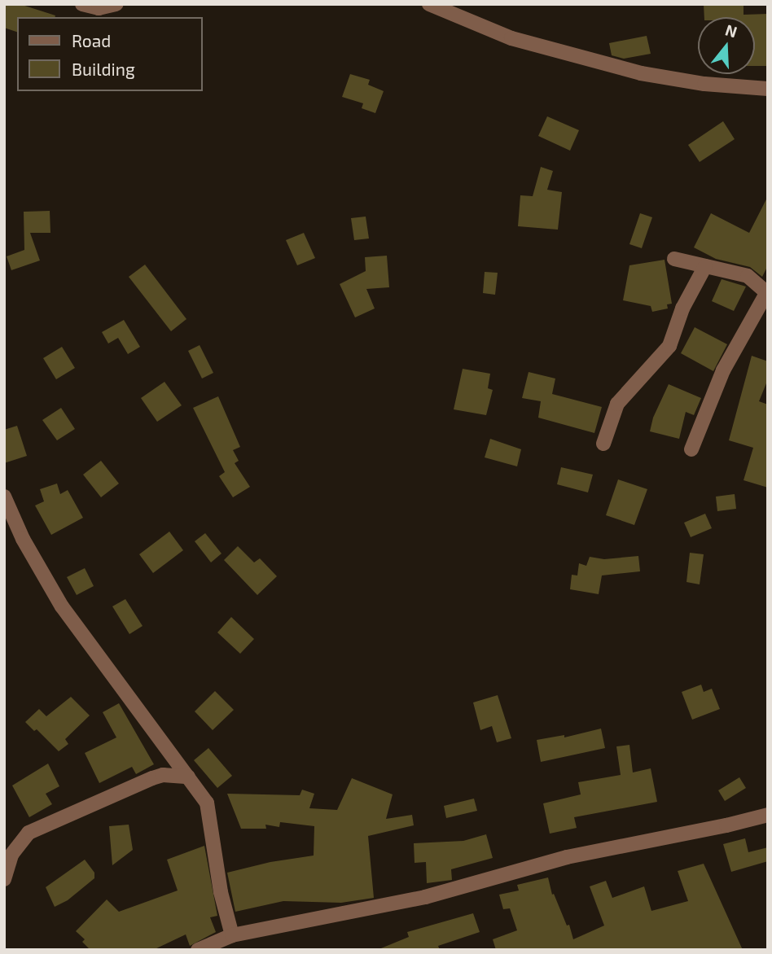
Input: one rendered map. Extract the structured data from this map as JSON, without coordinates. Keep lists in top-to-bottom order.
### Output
{
  "legend": ["Road", "Building"],
  "north": "top"
}
